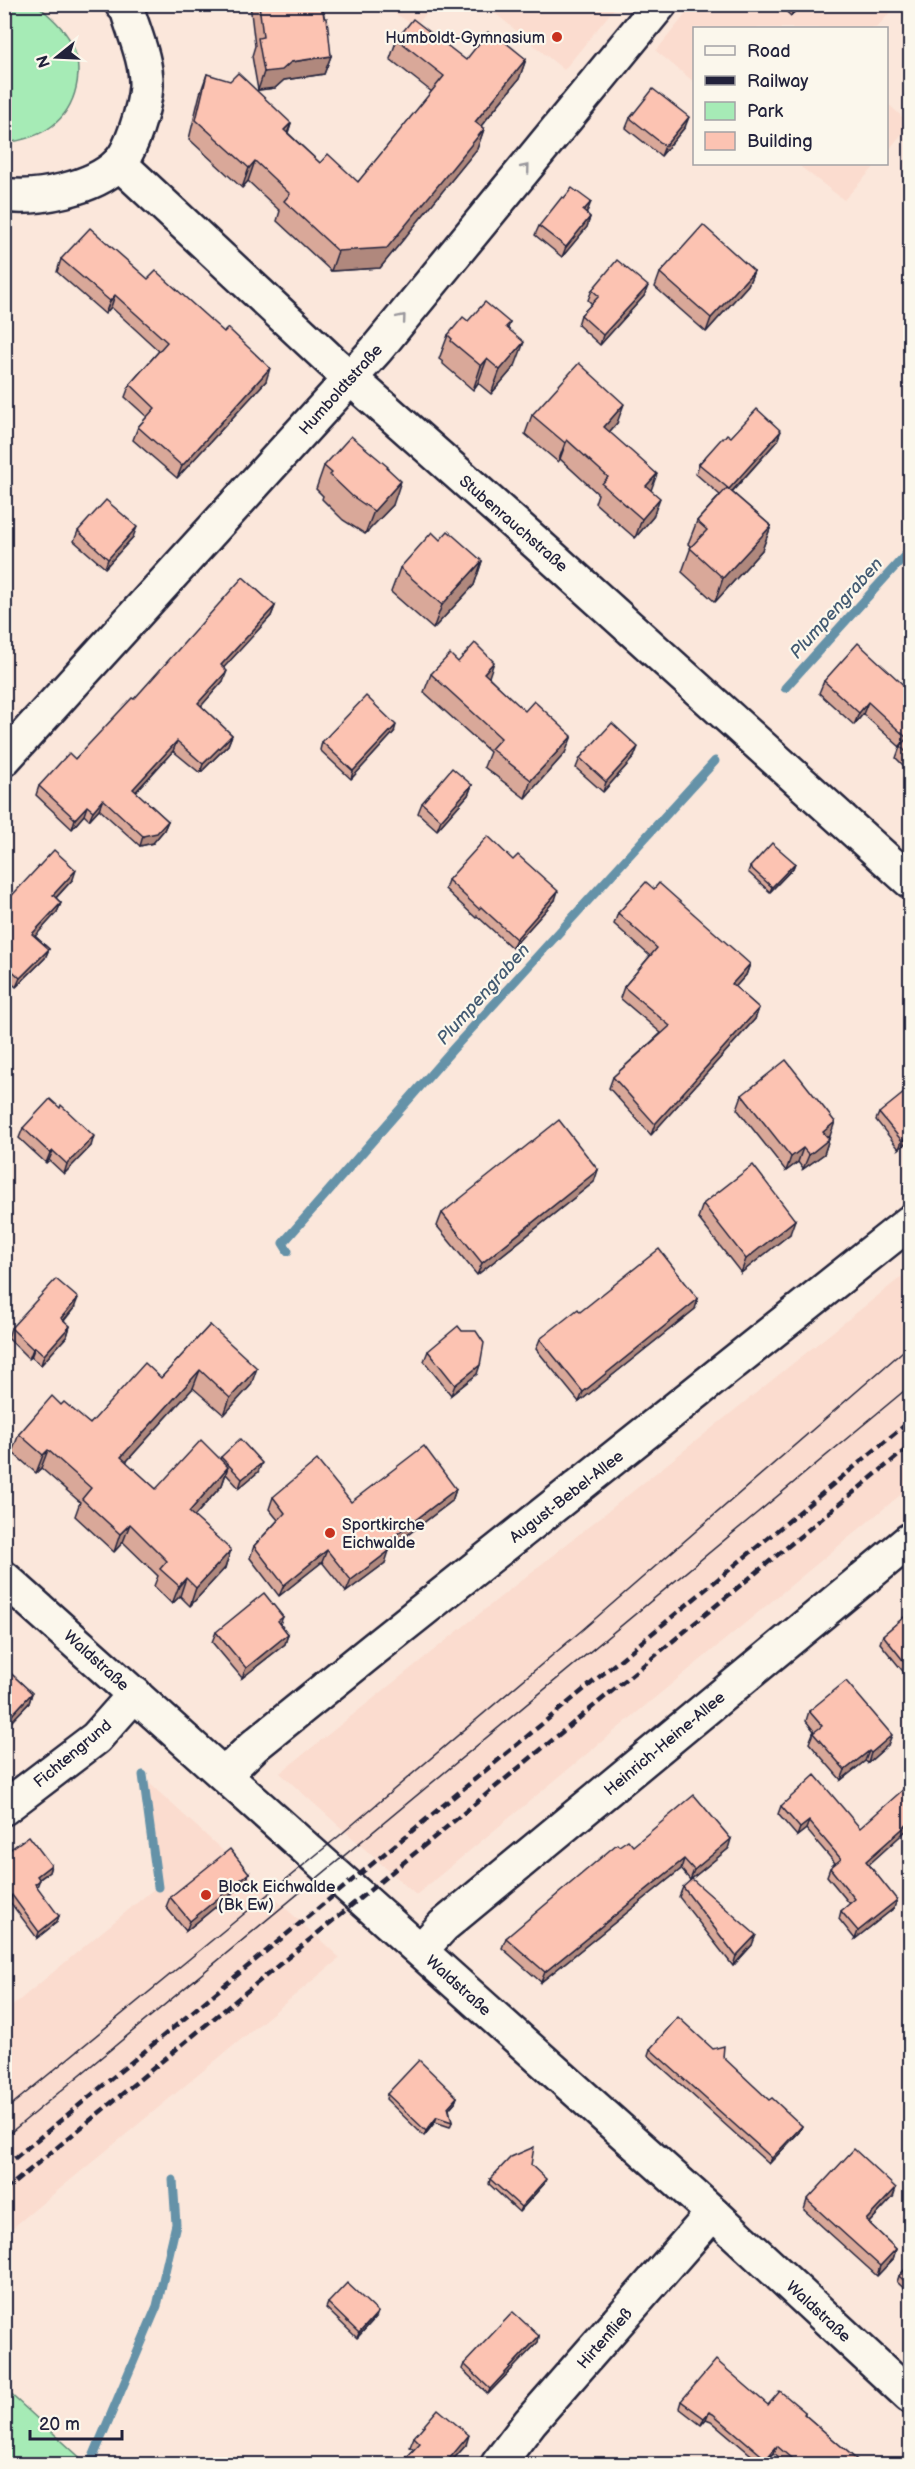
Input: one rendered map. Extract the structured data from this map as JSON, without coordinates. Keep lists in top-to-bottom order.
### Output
{
  "streets": {
    "street": [
      "Humboldtstraße",
      "Stubenrauchstraße",
      "August-Bebel-Allee",
      "Waldstraße",
      "Heinrich-Heine-Allee",
      "Fichtengrund",
      "Hirtenfließ"
    ]
  },
  "crossings": [
    ["Humboldtstraße", "Stubenrauchstraße"],
    ["August-Bebel-Allee", "Waldstraße"],
    ["Waldstraße", "Heinrich-Heine-Allee"],
    ["Waldstraße", "Fichtengrund"],
    ["Waldstraße", "Hirtenfließ"]
  ],
  "one_way": ["Humboldtstraße"],
  "water": ["Plumpengraben"],
  "places": ["Humboldt-Gymnasium", "Sportkirche Eichwalde", "Block Eichwalde (Bk Ew)"],
  "legend": [
    "Road",
    "Railway",
    "Park",
    "Building"
  ],
  "scale_bar": "20 m",
  "north": "left"
}
